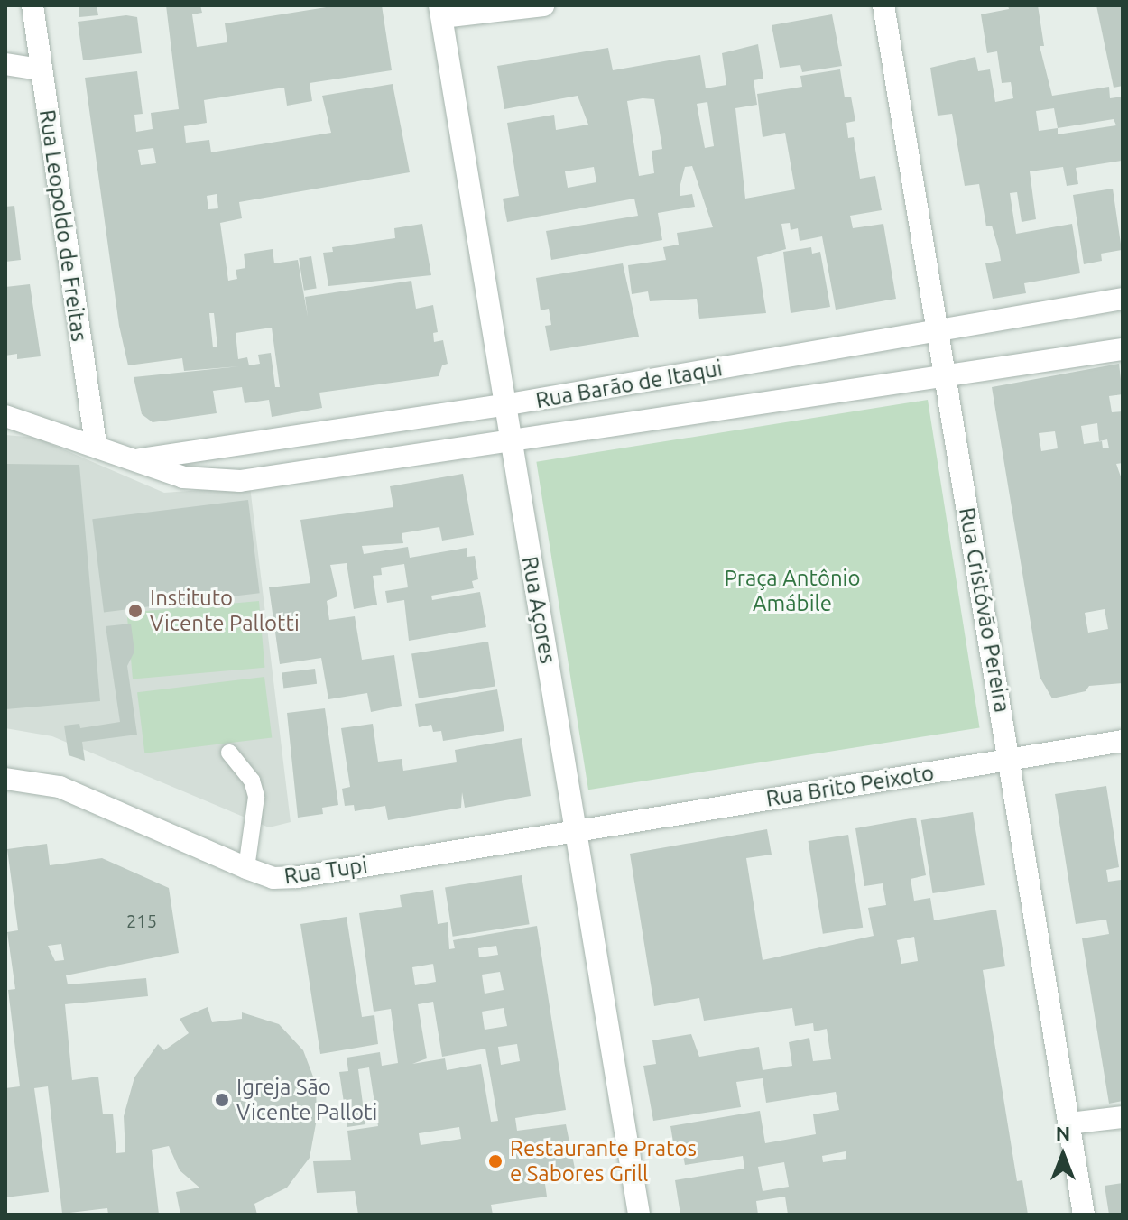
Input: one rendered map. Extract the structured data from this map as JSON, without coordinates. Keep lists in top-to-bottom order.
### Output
{
  "streets": {
    "street": [
      "Rua Leopoldo de Freitas",
      "Rua Barão de Itaqui",
      "Rua Açores",
      "Rua Cristóvão Pereira",
      "Rua Brito Peixoto",
      "Rua Tupi"
    ]
  },
  "crossings": [
    ["Rua Leopoldo de Freitas", "Rua Barão de Itaqui"],
    ["Rua Barão de Itaqui", "Rua Açores"],
    ["Rua Barão de Itaqui", "Rua Cristóvão Pereira"],
    ["Rua Açores", "Rua Brito Peixoto"],
    ["Rua Açores", "Rua Tupi"],
    ["Rua Cristóvão Pereira", "Rua Brito Peixoto"],
    ["Rua Brito Peixoto", "Rua Tupi"]
  ],
  "parks": ["Praça Antônio Amábile"],
  "places": ["Instituto Vicente Pallotti", "Igreja São Vicente Palloti", "Restaurante Pratos e Sabores Grill"],
  "house_numbers": ["215"],
  "north": "top"
}
